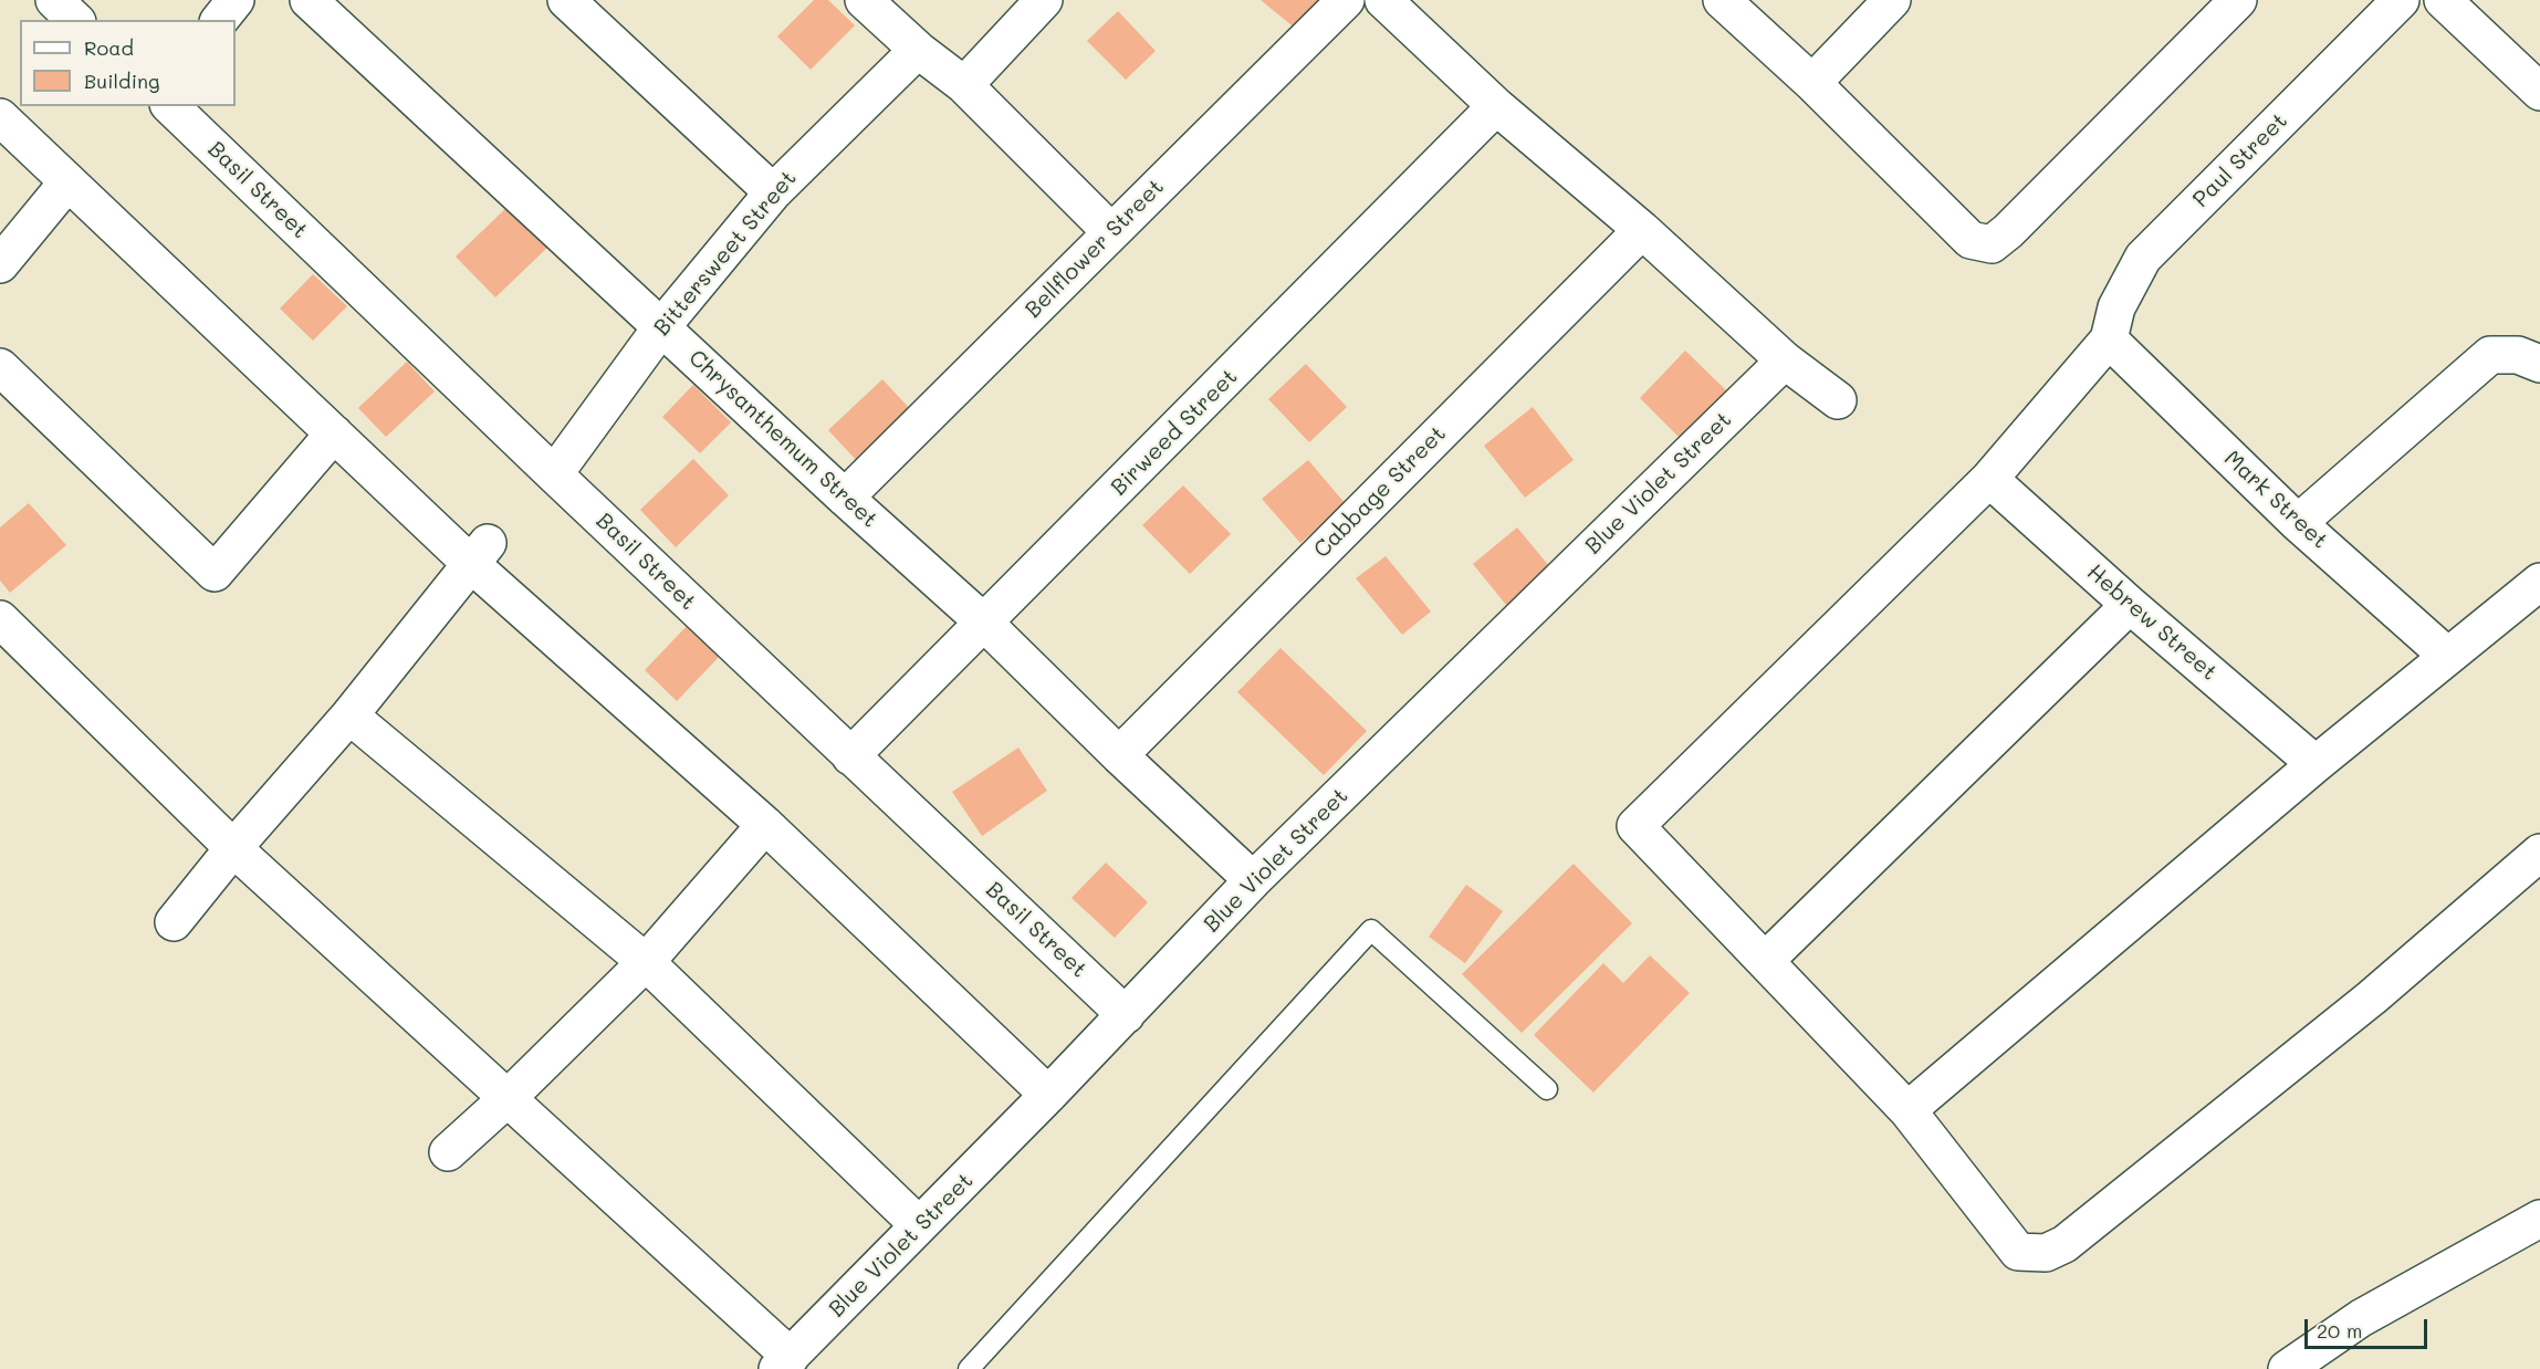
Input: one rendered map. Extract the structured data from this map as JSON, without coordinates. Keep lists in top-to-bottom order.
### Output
{
  "streets": {
    "street": [
      "Paul Street",
      "Basil Street",
      "Bellflower Street",
      "Bittersweet Street",
      "Birweed Street",
      "Chrysanthemum Street",
      "Blue Violet Street",
      "Cabbage Street",
      "Mark Street",
      "Hebrew Street"
    ]
  },
  "crossings": [
    ["Paul Street", "Mark Street"],
    ["Basil Street", "Bittersweet Street"],
    ["Basil Street", "Birweed Street"],
    ["Basil Street", "Blue Violet Street"],
    ["Bellflower Street", "Chrysanthemum Street"],
    ["Bittersweet Street", "Chrysanthemum Street"],
    ["Birweed Street", "Chrysanthemum Street"],
    ["Chrysanthemum Street", "Blue Violet Street"],
    ["Chrysanthemum Street", "Cabbage Street"]
  ],
  "legend": ["Road", "Building"],
  "scale_bar": "20 m"
}
